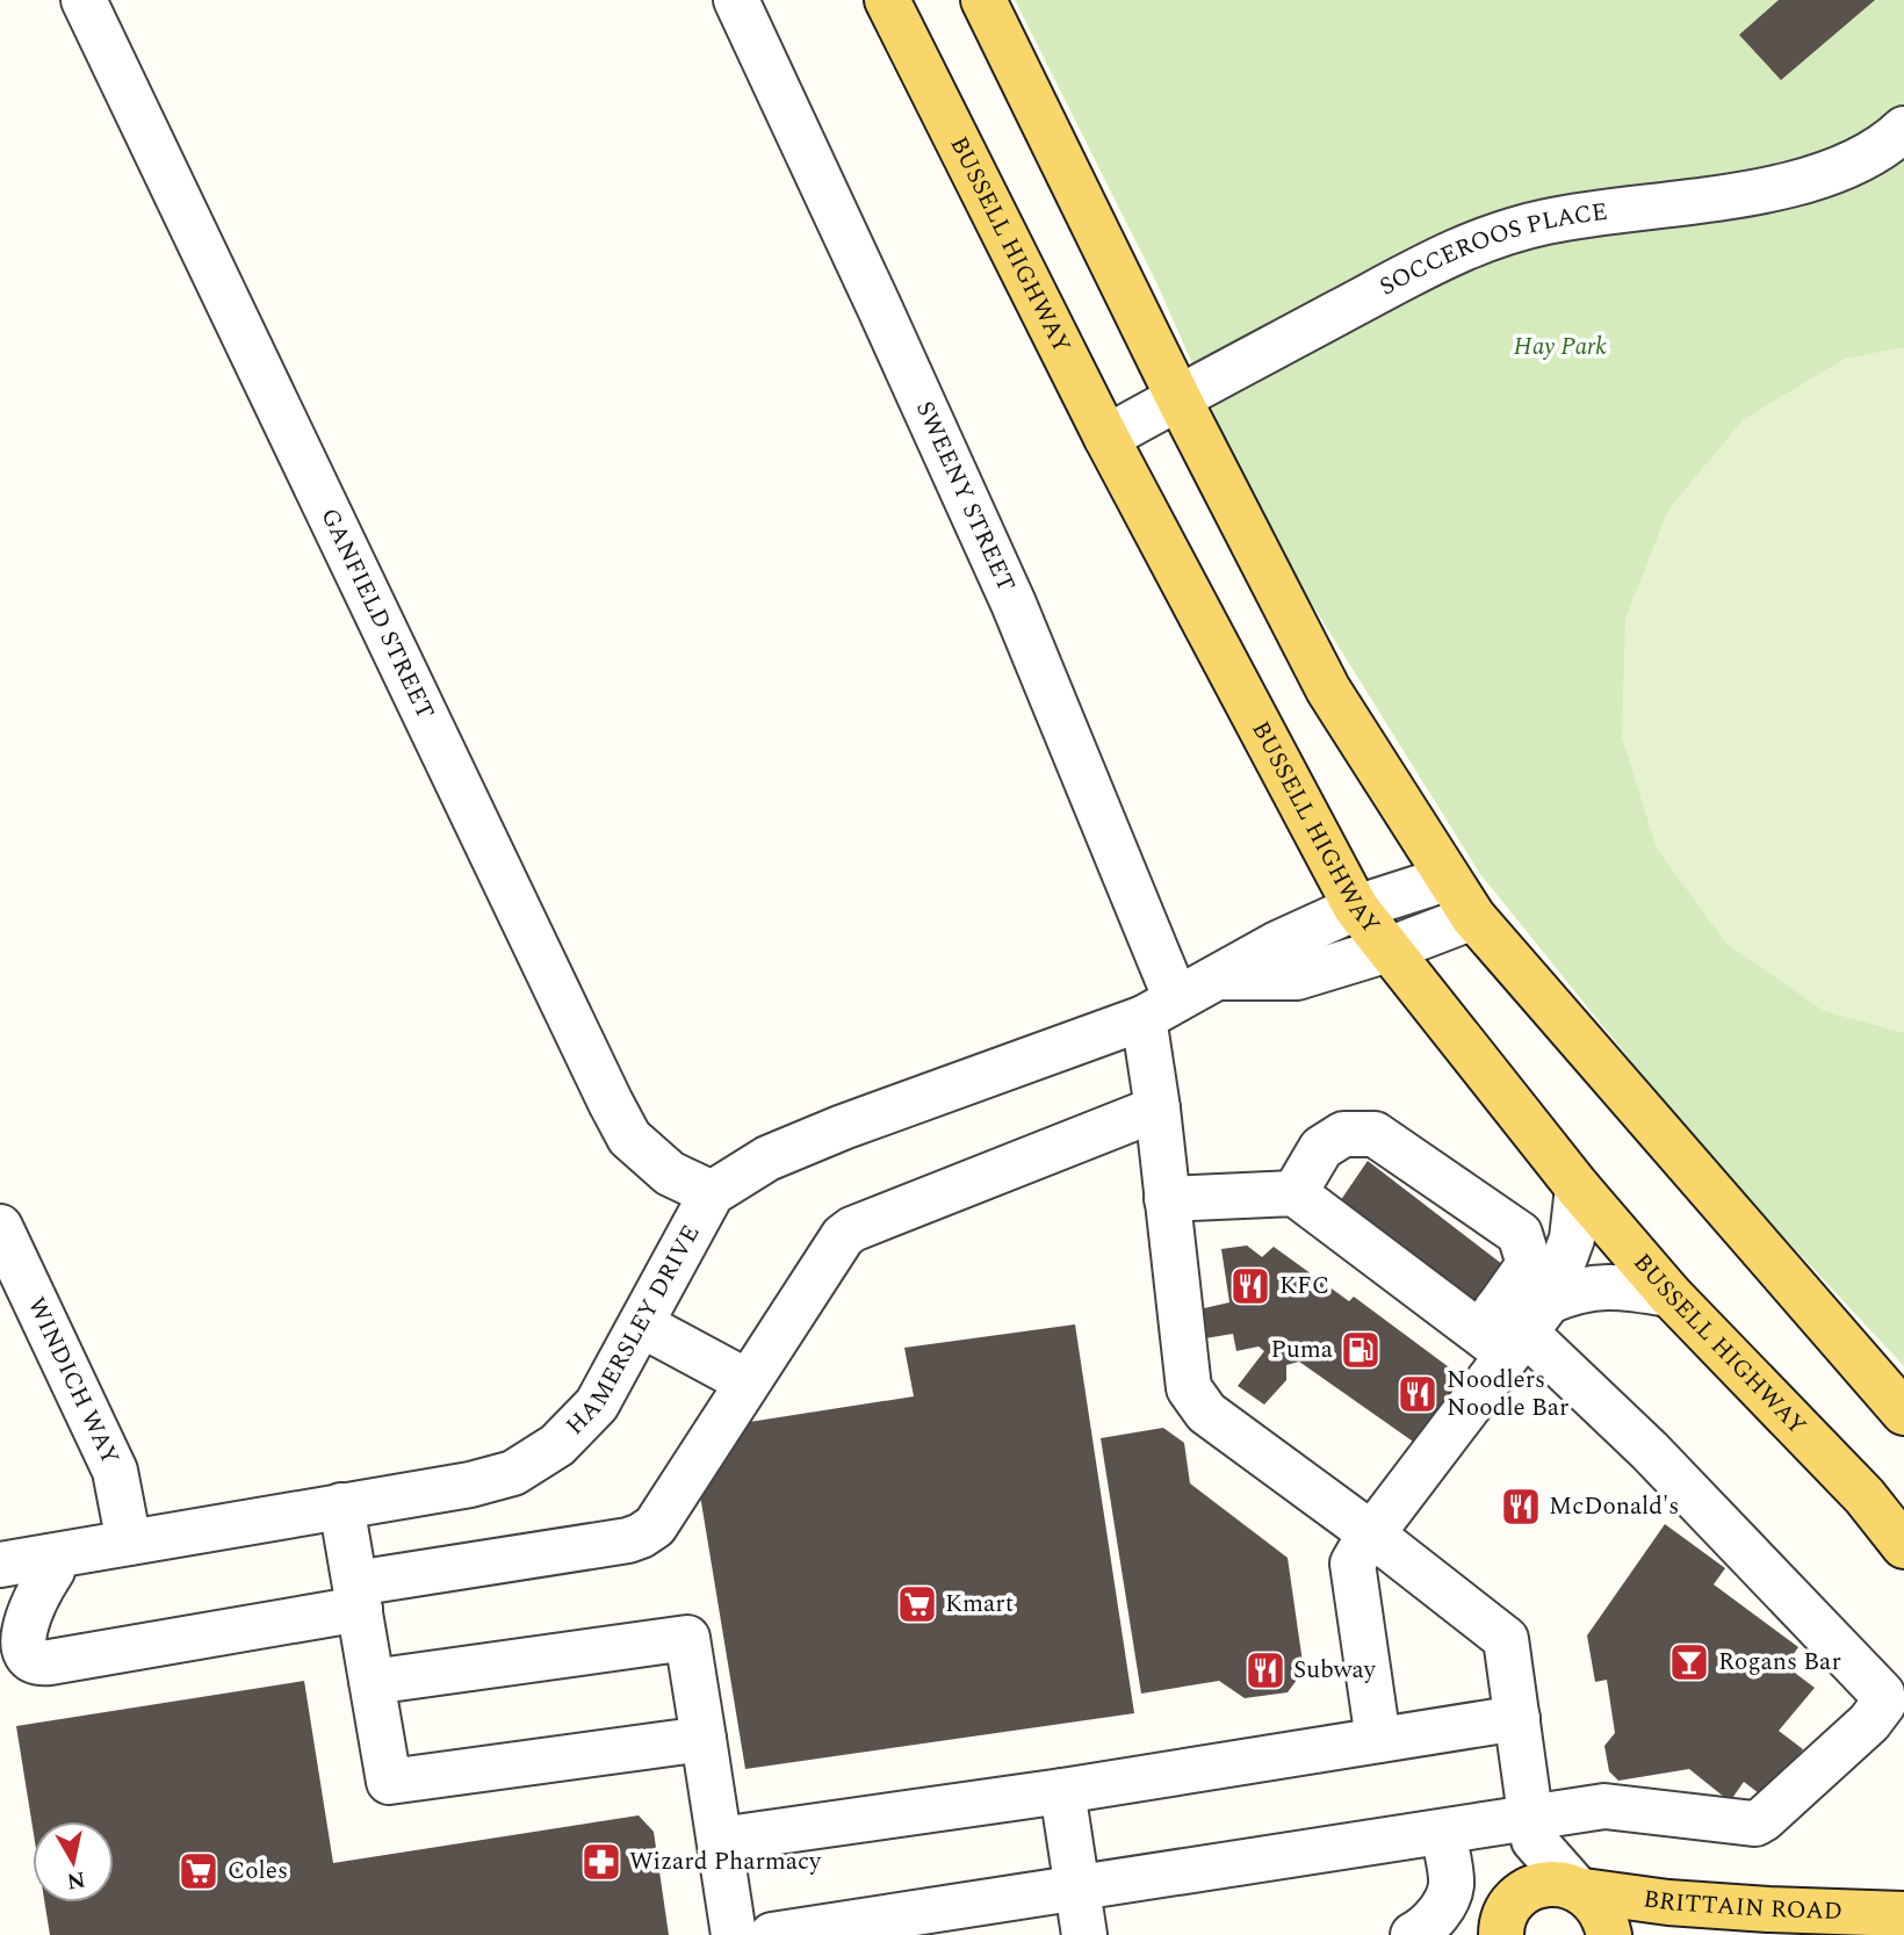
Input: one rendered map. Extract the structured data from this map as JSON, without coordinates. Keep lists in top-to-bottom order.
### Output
{
  "streets": {
    "main road": ["BUSSELL HIGHWAY", "BRITTAIN ROAD"],
    "street": [
      "SOCCEROOS PLACE",
      "SWEENY STREET",
      "GANFIELD STREET",
      "HAMERSLEY DRIVE",
      "WINDICH WAY"
    ]
  },
  "crossings": [
    ["BUSSELL HIGHWAY", "SOCCEROOS PLACE"],
    ["BUSSELL HIGHWAY", "HAMERSLEY DRIVE"],
    ["SWEENY STREET", "HAMERSLEY DRIVE"],
    ["GANFIELD STREET", "HAMERSLEY DRIVE"],
    ["HAMERSLEY DRIVE", "WINDICH WAY"]
  ],
  "parks": ["Hay Park"],
  "places": {
    "restaurant": [
      "KFC",
      "Noodlers Noodle Bar",
      "McDonald's",
      "Subway"
    ],
    "fuel station": ["Puma"],
    "supermarket": ["Kmart", "Coles"],
    "bar": ["Rogans Bar"],
    "pharmacy": ["Wizard Pharmacy"]
  },
  "north": "bottom"
}
